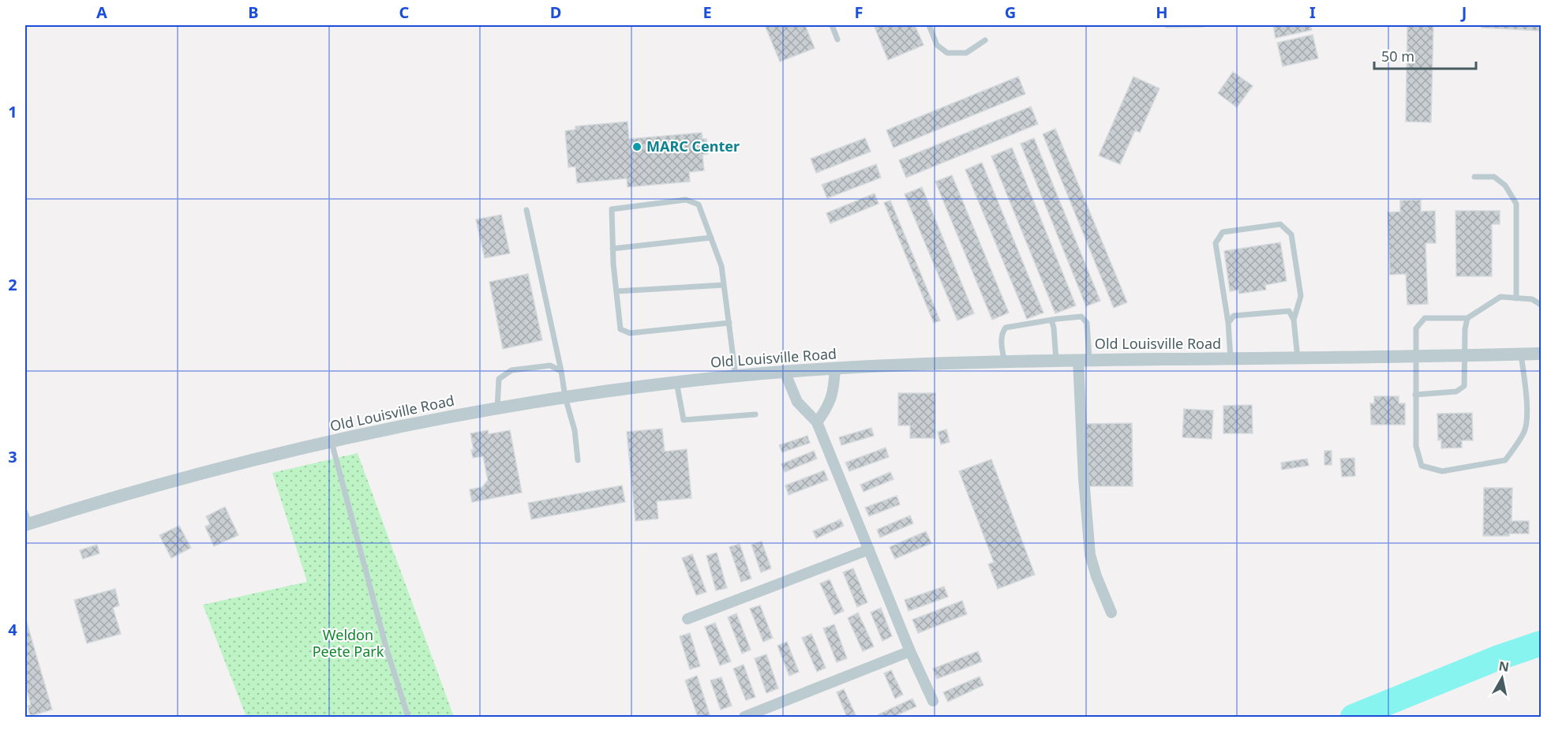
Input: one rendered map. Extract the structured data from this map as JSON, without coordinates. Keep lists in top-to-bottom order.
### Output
{
  "streets": {
    "street": ["Old Louisville Road"]
  },
  "parks": ["Weldon Peete Park"],
  "places": ["MARC Center"],
  "scale_bar": "50 m",
  "north": "top",
  "grid": {
    "columns": [
      "A",
      "B",
      "C",
      "D",
      "E",
      "F",
      "G",
      "H",
      "I",
      "J"
    ],
    "rows": [
      "1",
      "2",
      "3",
      "4"
    ]
  }
}
